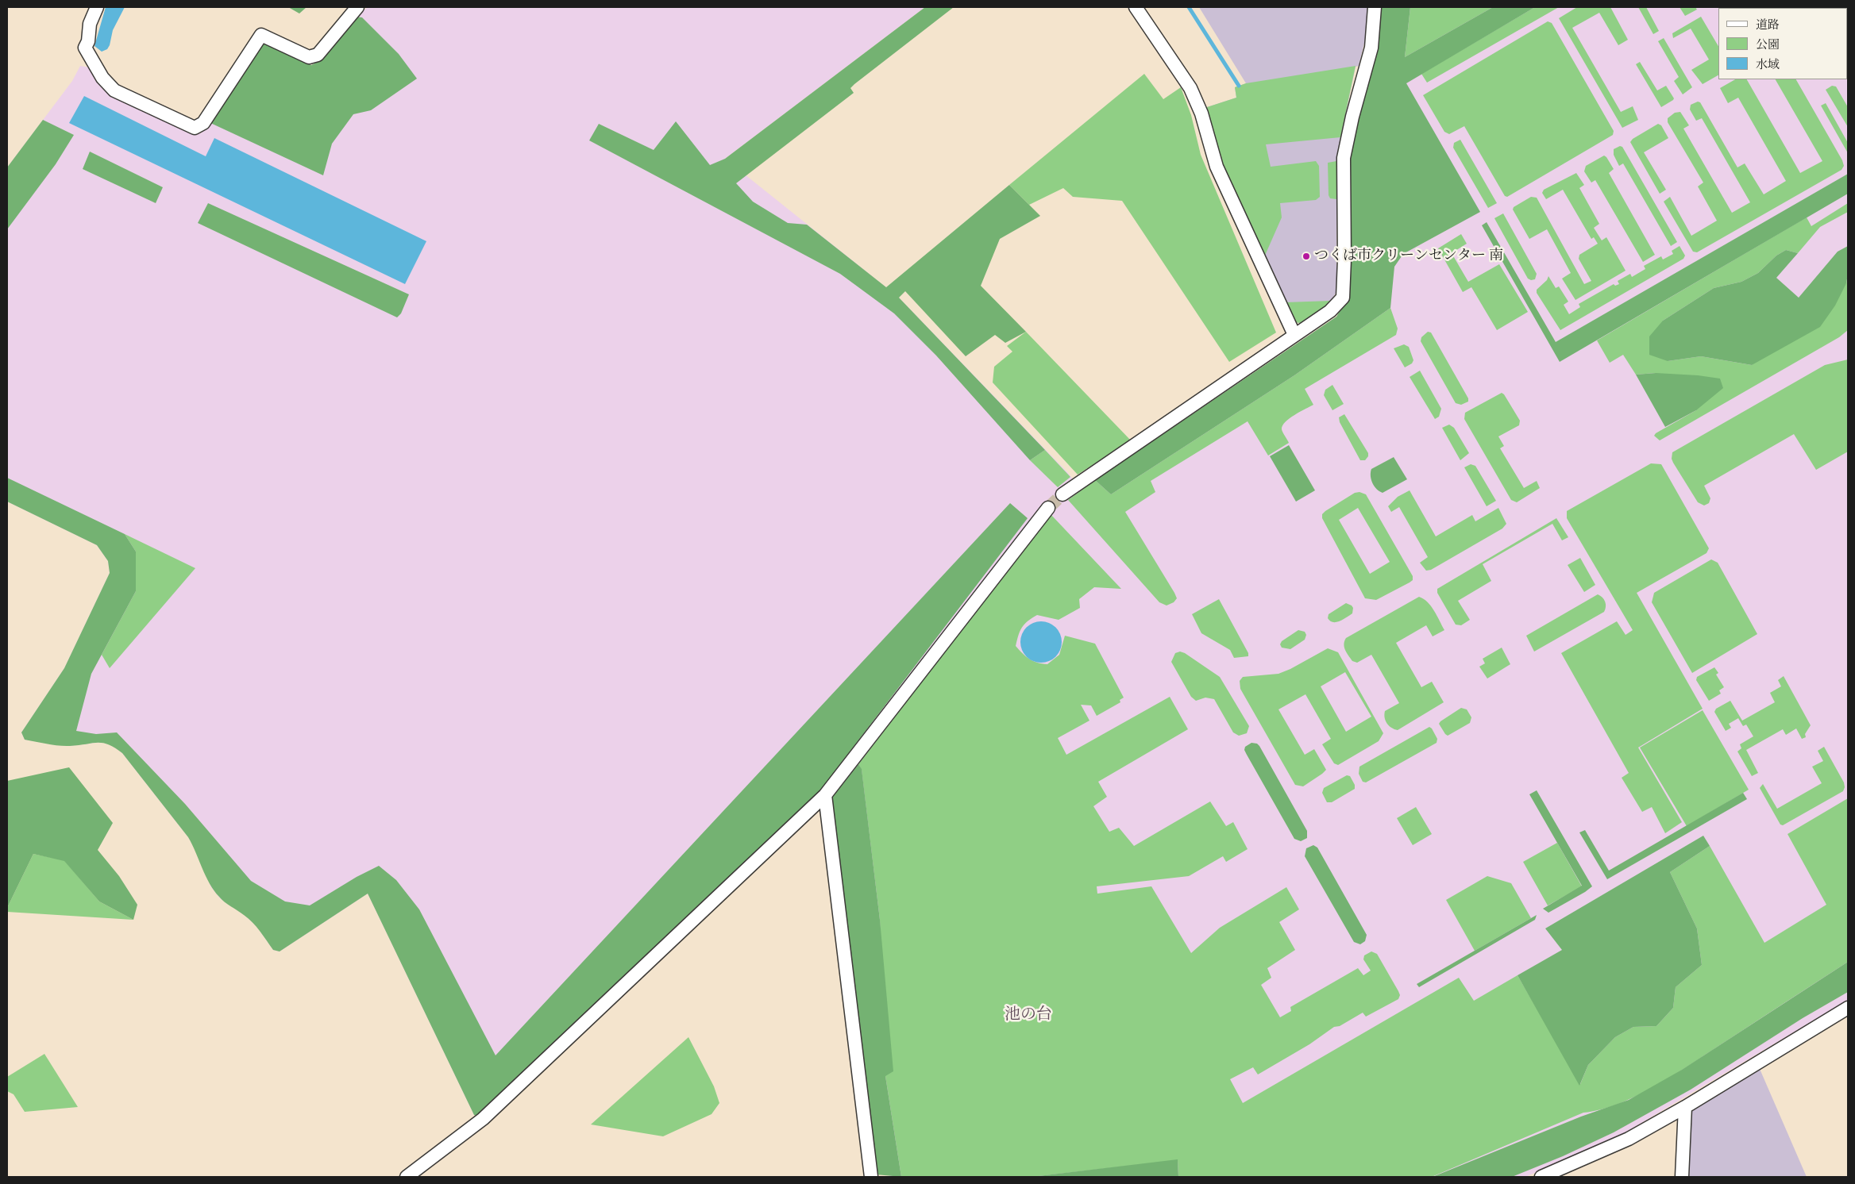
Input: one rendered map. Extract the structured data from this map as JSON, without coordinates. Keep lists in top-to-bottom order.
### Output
{
  "districts": ["池の台"],
  "places": ["つくば市クリーンセンター 南"],
  "legend": ["道路", "公園", "水域"]
}
